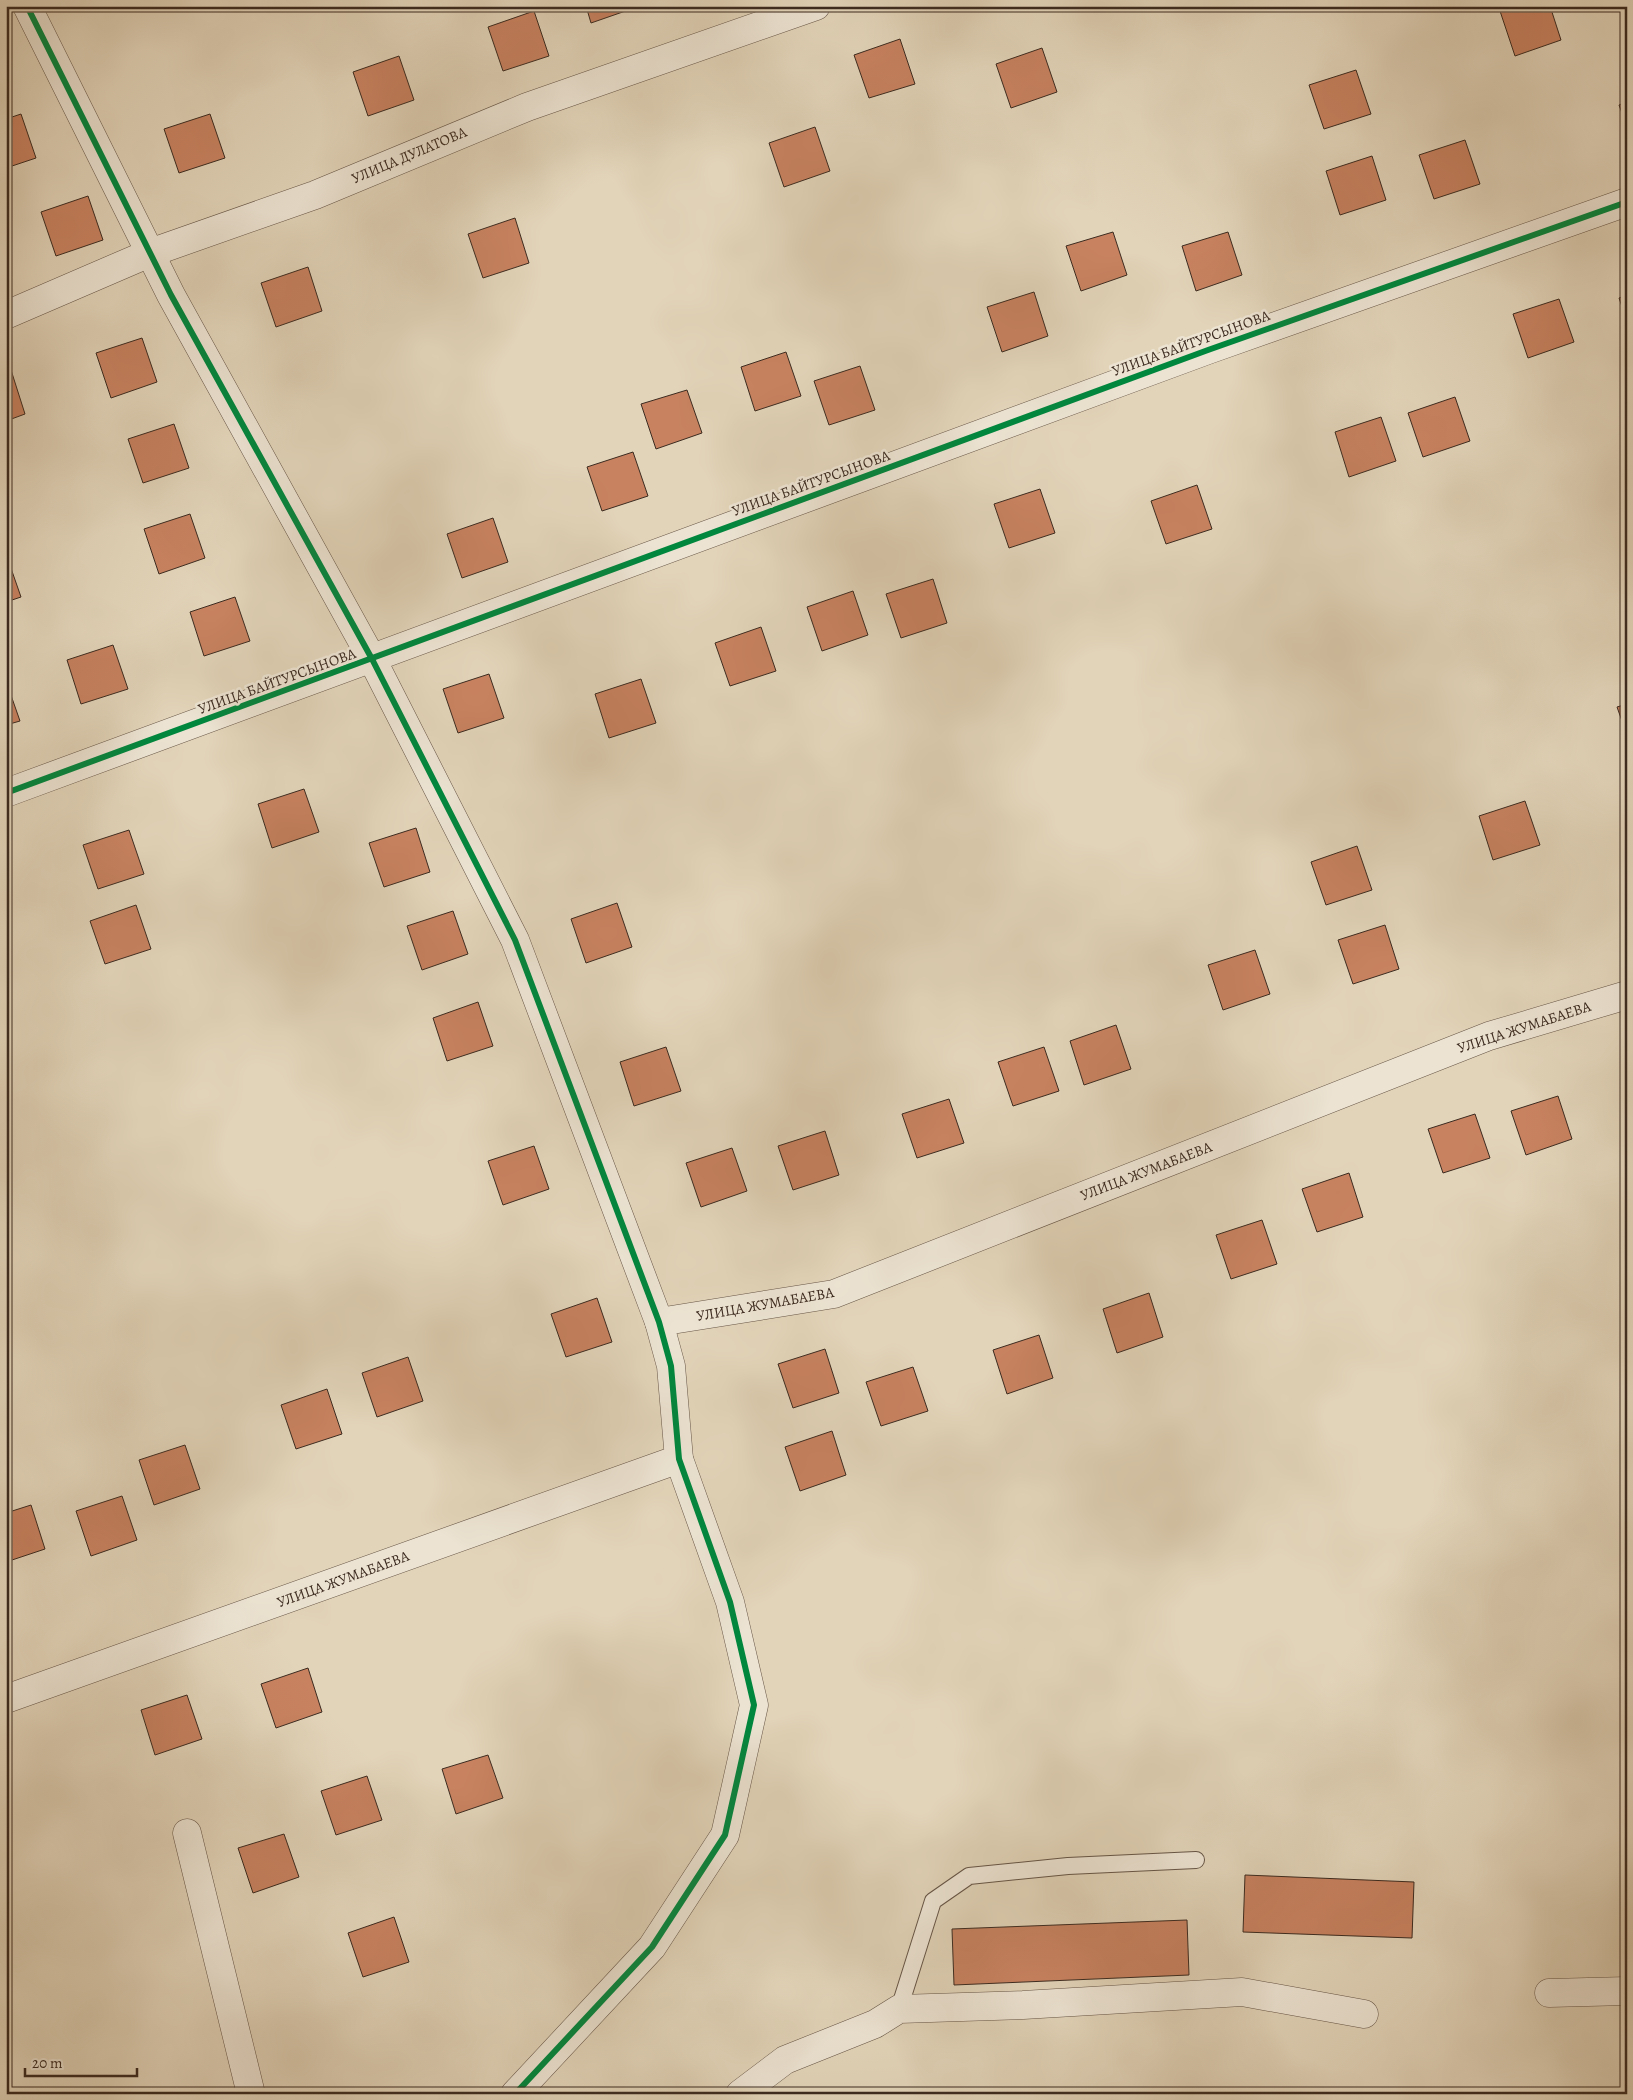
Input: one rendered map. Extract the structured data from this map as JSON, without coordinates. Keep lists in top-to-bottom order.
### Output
{
  "streets": {
    "street": ["УЛИЦА ДУЛАТОВА", "УЛИЦА БАЙТУРСЫНОВА", "УЛИЦА ЖУМАБАЕВА"]
  },
  "scale_bar": "20 m"
}
